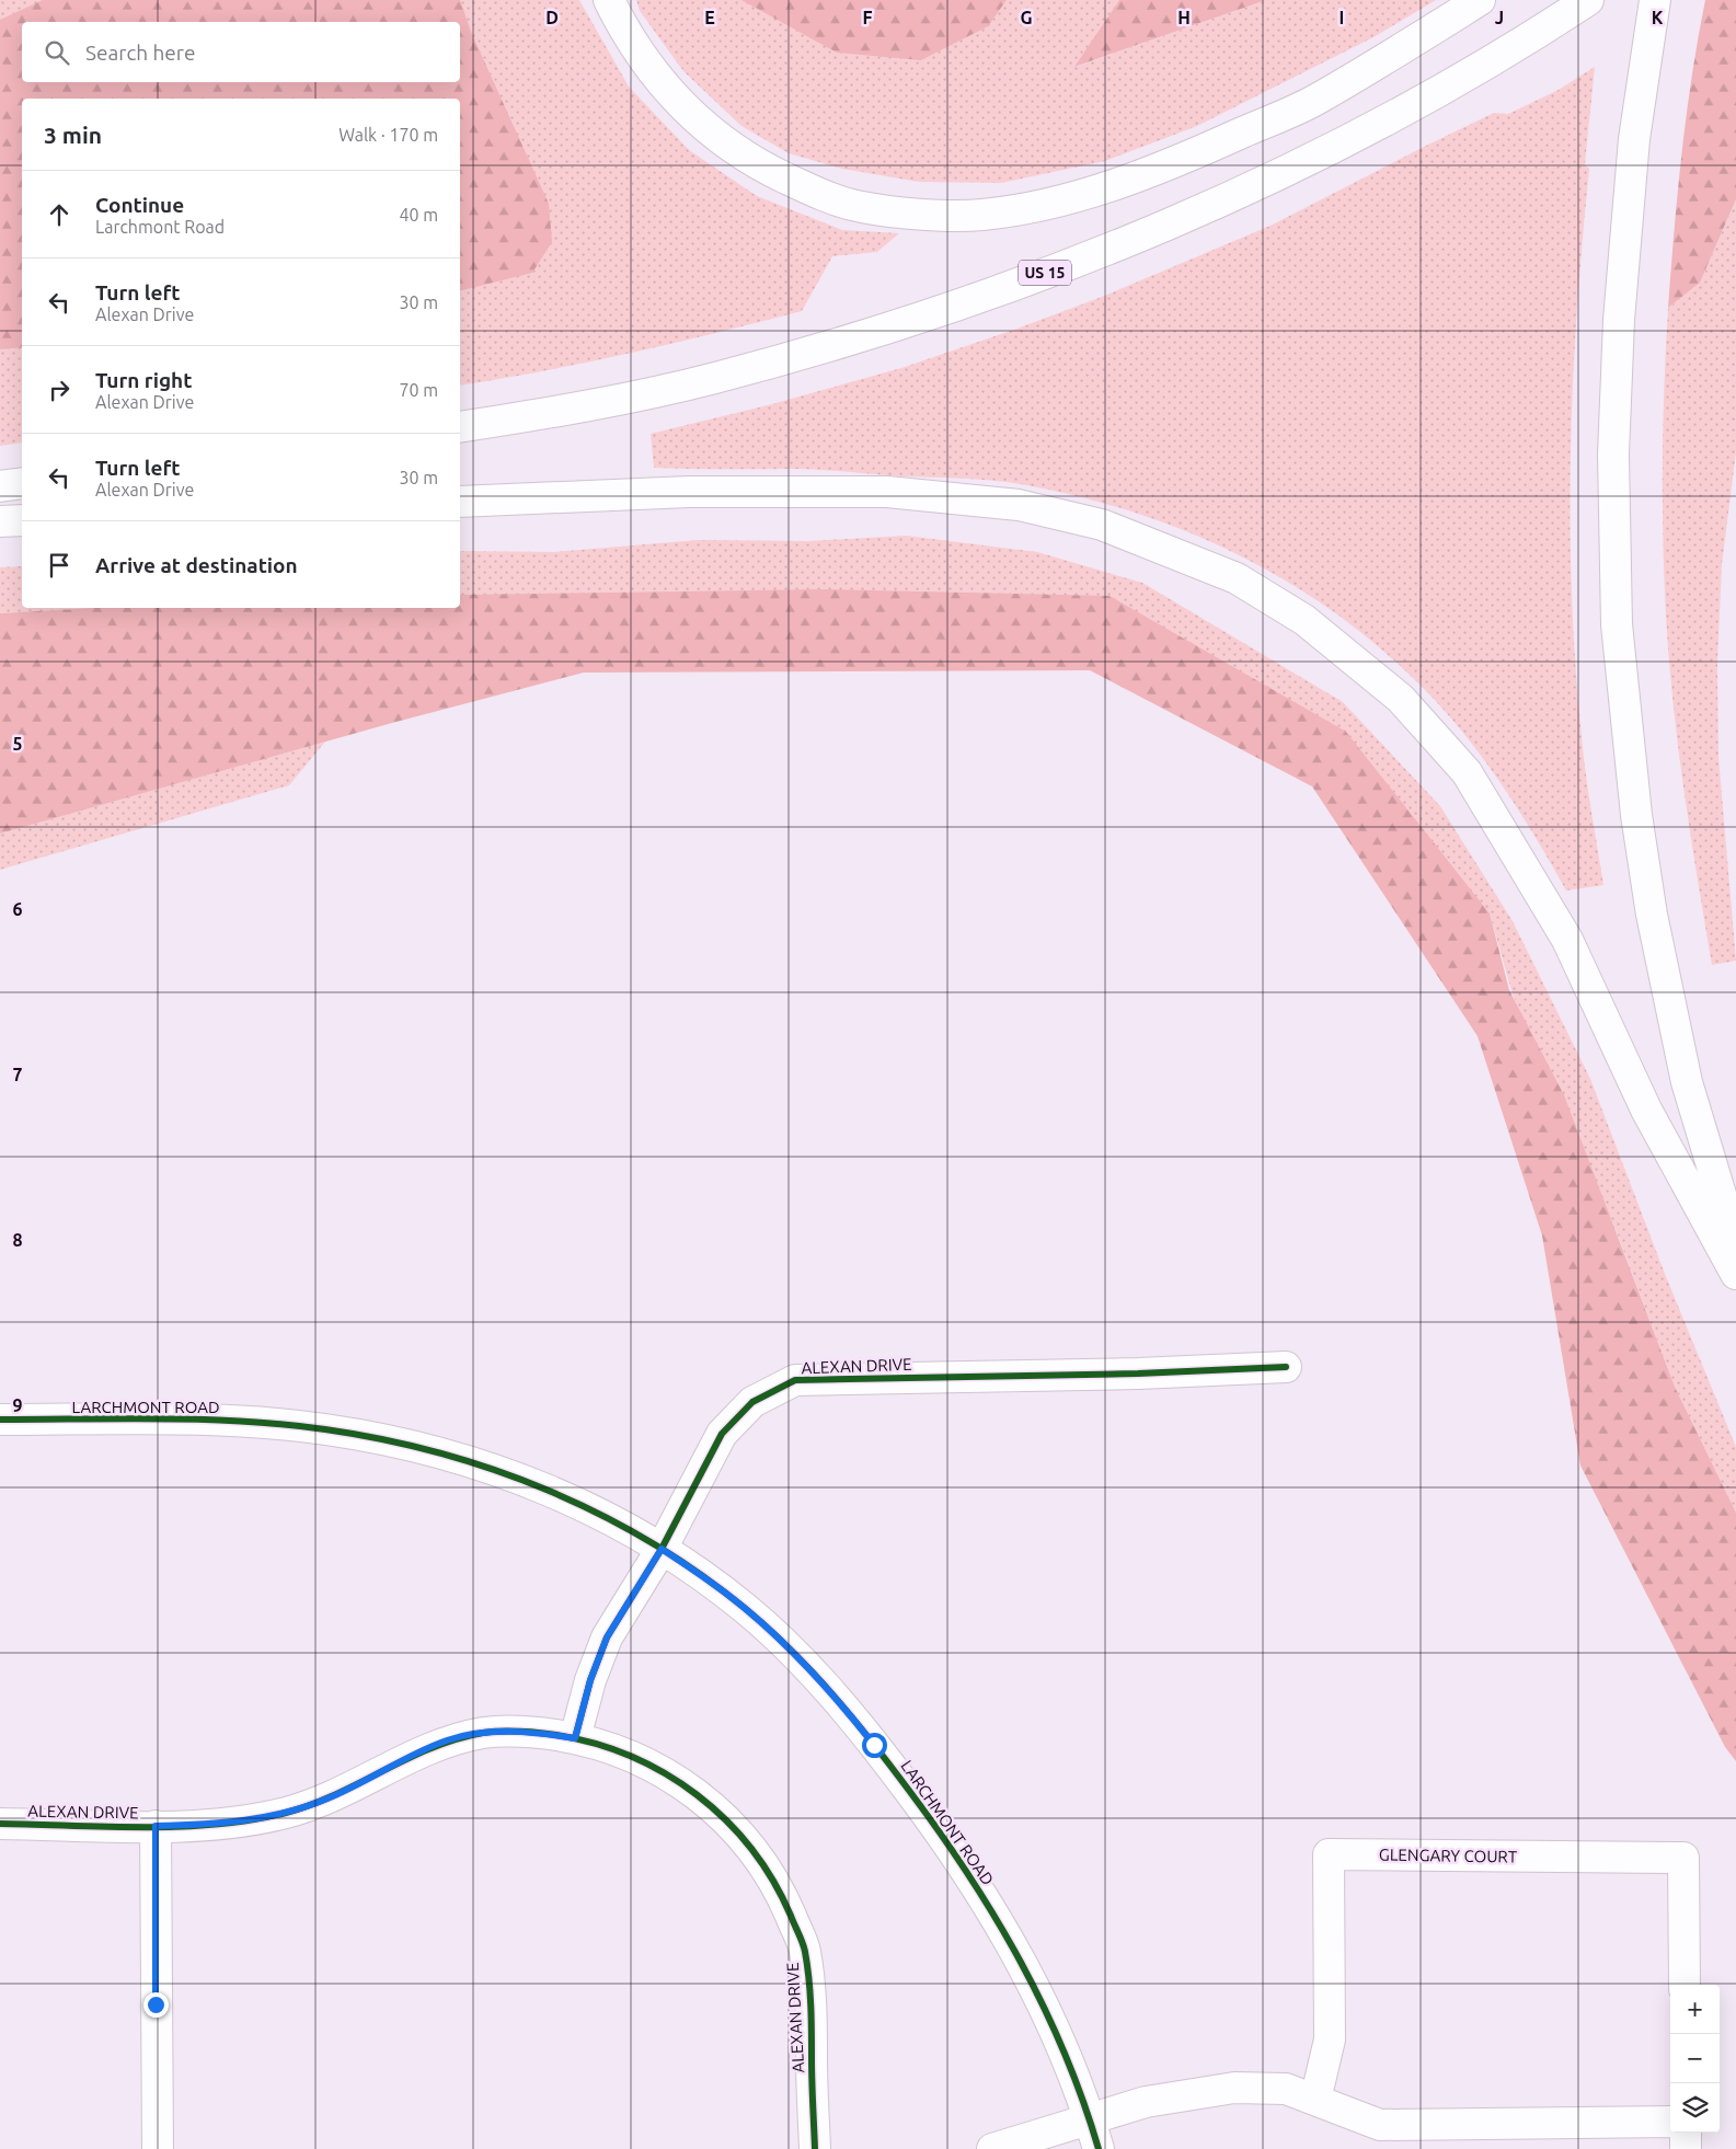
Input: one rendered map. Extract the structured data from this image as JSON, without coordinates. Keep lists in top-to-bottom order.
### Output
{
  "streets": {
    "main road": [
      "US 15",
      "ALEXAN DRIVE",
      "LARCHMONT ROAD",
      "GLENGARY COURT"
    ]
  },
  "crossings": [
    ["ALEXAN DRIVE", "LARCHMONT ROAD"]
  ],
  "page": {
    "search": "Search here",
    "heading": ["3 min", "Walk · 170 m"],
    "list": [
      ["Continue", "Larchmont Road", "40 m"],
      ["Turn left", "Alexan Drive", "30 m"],
      ["Turn right", "Alexan Drive", "70 m"],
      ["Turn left", "Alexan Drive", "30 m"],
      "Arrive at destination"
    ],
    "map_buttons": ["+", "−"]
  },
  "grid": {
    "columns": [
      "D",
      "E",
      "F",
      "G",
      "H",
      "I",
      "J",
      "K"
    ],
    "rows": [
      "5",
      "6",
      "7",
      "8",
      "9"
    ]
  }
}
